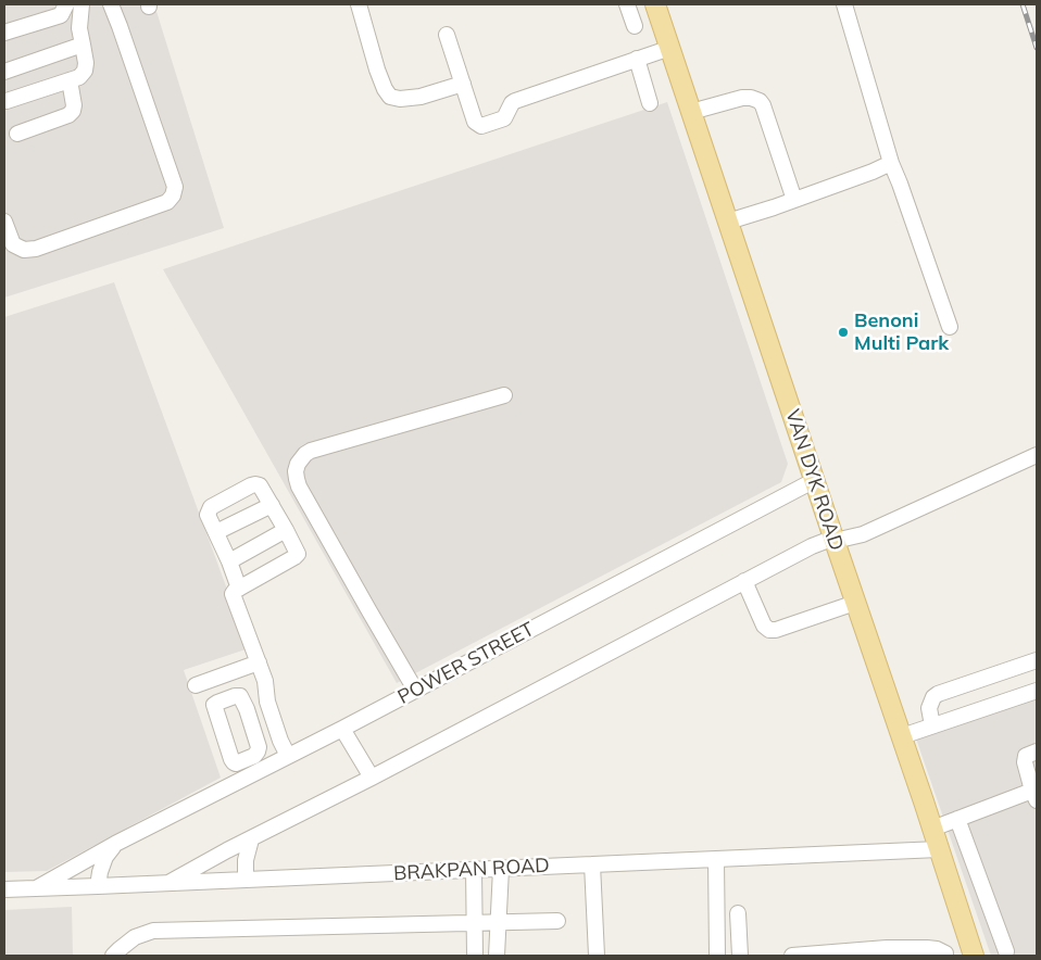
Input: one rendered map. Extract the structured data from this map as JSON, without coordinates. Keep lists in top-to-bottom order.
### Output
{
  "streets": {
    "main road": ["VAN DYK ROAD"],
    "street": ["POWER STREET", "BRAKPAN ROAD"]
  },
  "crossings": [
    ["VAN DYK ROAD", "POWER STREET"],
    ["VAN DYK ROAD", "BRAKPAN ROAD"],
    ["POWER STREET", "BRAKPAN ROAD"]
  ],
  "places": ["Benoni Multi Park"]
}
